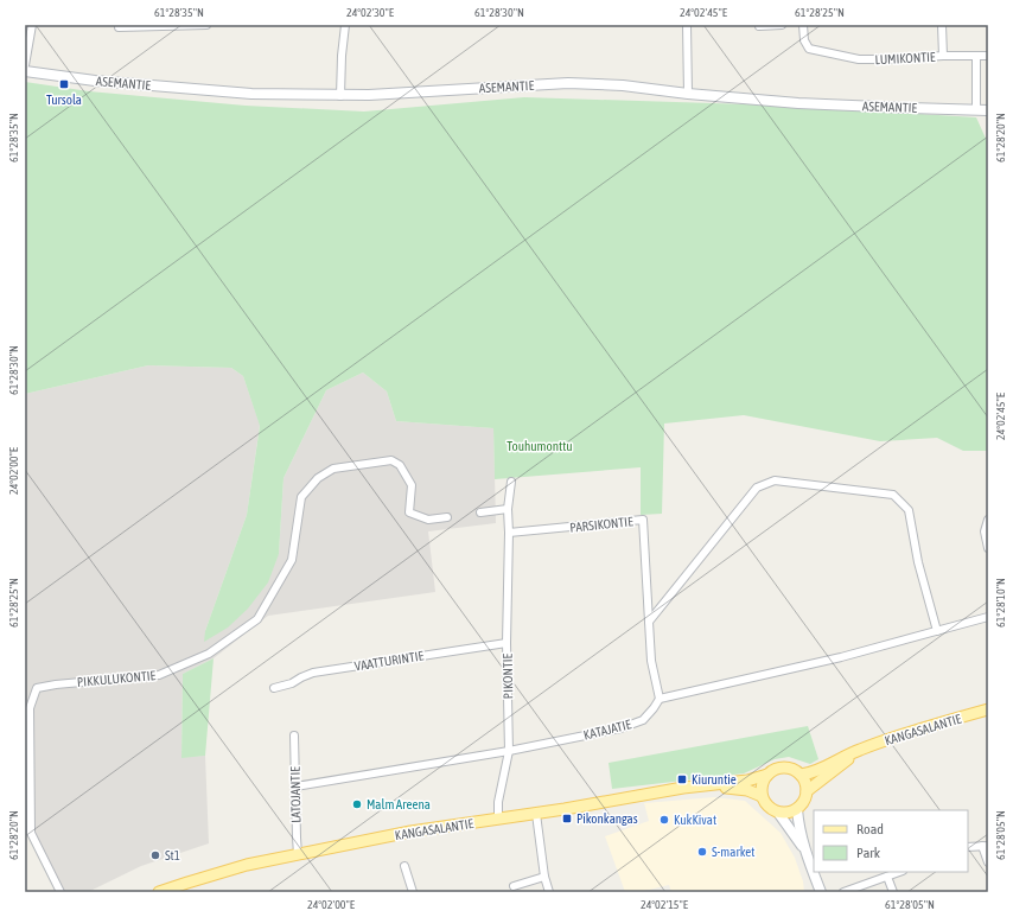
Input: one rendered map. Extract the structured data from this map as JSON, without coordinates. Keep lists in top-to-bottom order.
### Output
{
  "streets": {
    "main road": ["ASEMANTIE", "KANGASALANTIE"],
    "street": [
      "LUMIKONTIE",
      "PARSIKONTIE",
      "VAATTURINTIE",
      "PIKONTIE",
      "PIKKULUKONTIE",
      "KATAJATIE",
      "LATOJANTIE"
    ]
  },
  "crossings": [
    ["PARSIKONTIE", "PIKONTIE"],
    ["VAATTURINTIE", "PIKONTIE"],
    ["PIKONTIE", "KATAJATIE"],
    ["PIKONTIE", "KANGASALANTIE"],
    ["KATAJATIE", "LATOJANTIE"],
    ["KANGASALANTIE", "LATOJANTIE"]
  ],
  "parks": ["Touhumonttu"],
  "places": {
    "transit": ["Tursola", "Kiuruntie", "Pikonkangas"],
    "other": [
      "Malm Areena",
      "KukKivat",
      "S-market",
      "St1"
    ]
  },
  "legend": ["Road", "Park"],
  "coordinates": [
    "61°28'35\"N",
    "24°02'30\"E",
    "61°28'30\"N",
    "24°02'45\"E",
    "61°28'25\"N",
    "61°28'20\"N",
    "24°02'00\"E",
    "61°28'10\"N",
    "61°28'05\"N",
    "24°02'15\"E"
  ]
}
